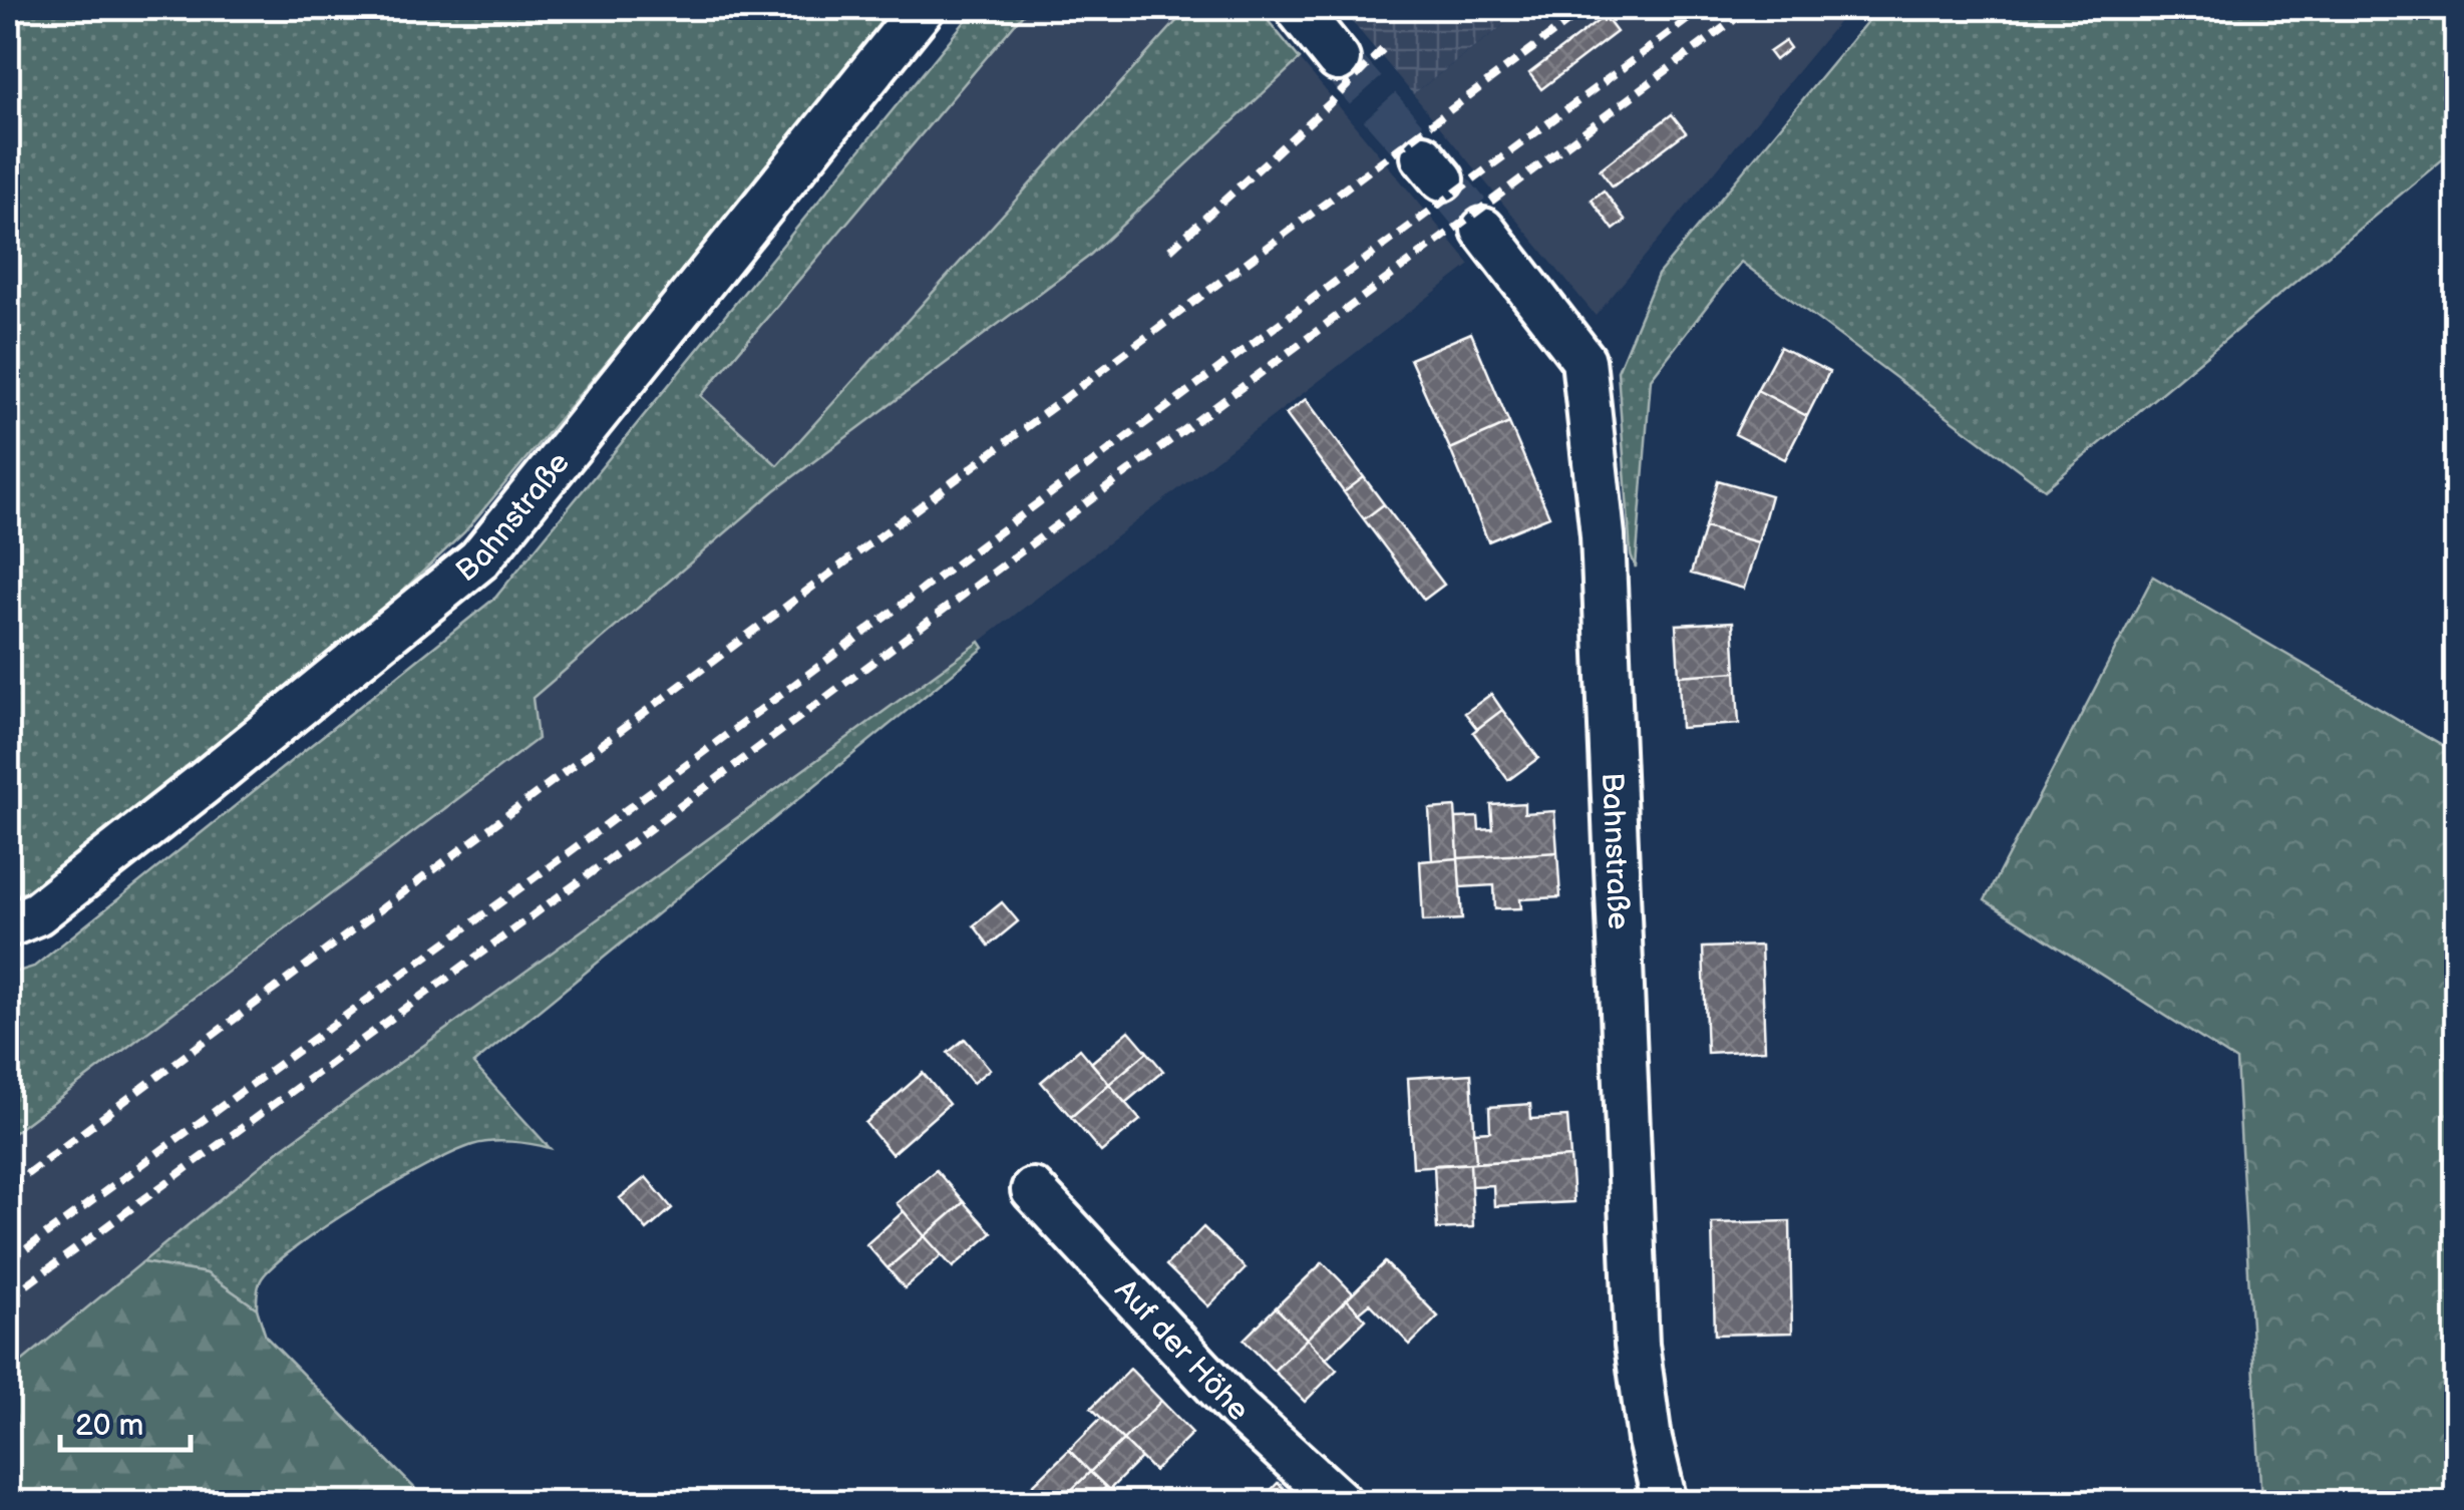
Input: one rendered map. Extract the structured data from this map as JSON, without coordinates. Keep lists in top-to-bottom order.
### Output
{
  "streets": {
    "street": ["Bahnstraße", "Auf der Höhe"]
  },
  "scale_bar": "20 m"
}
